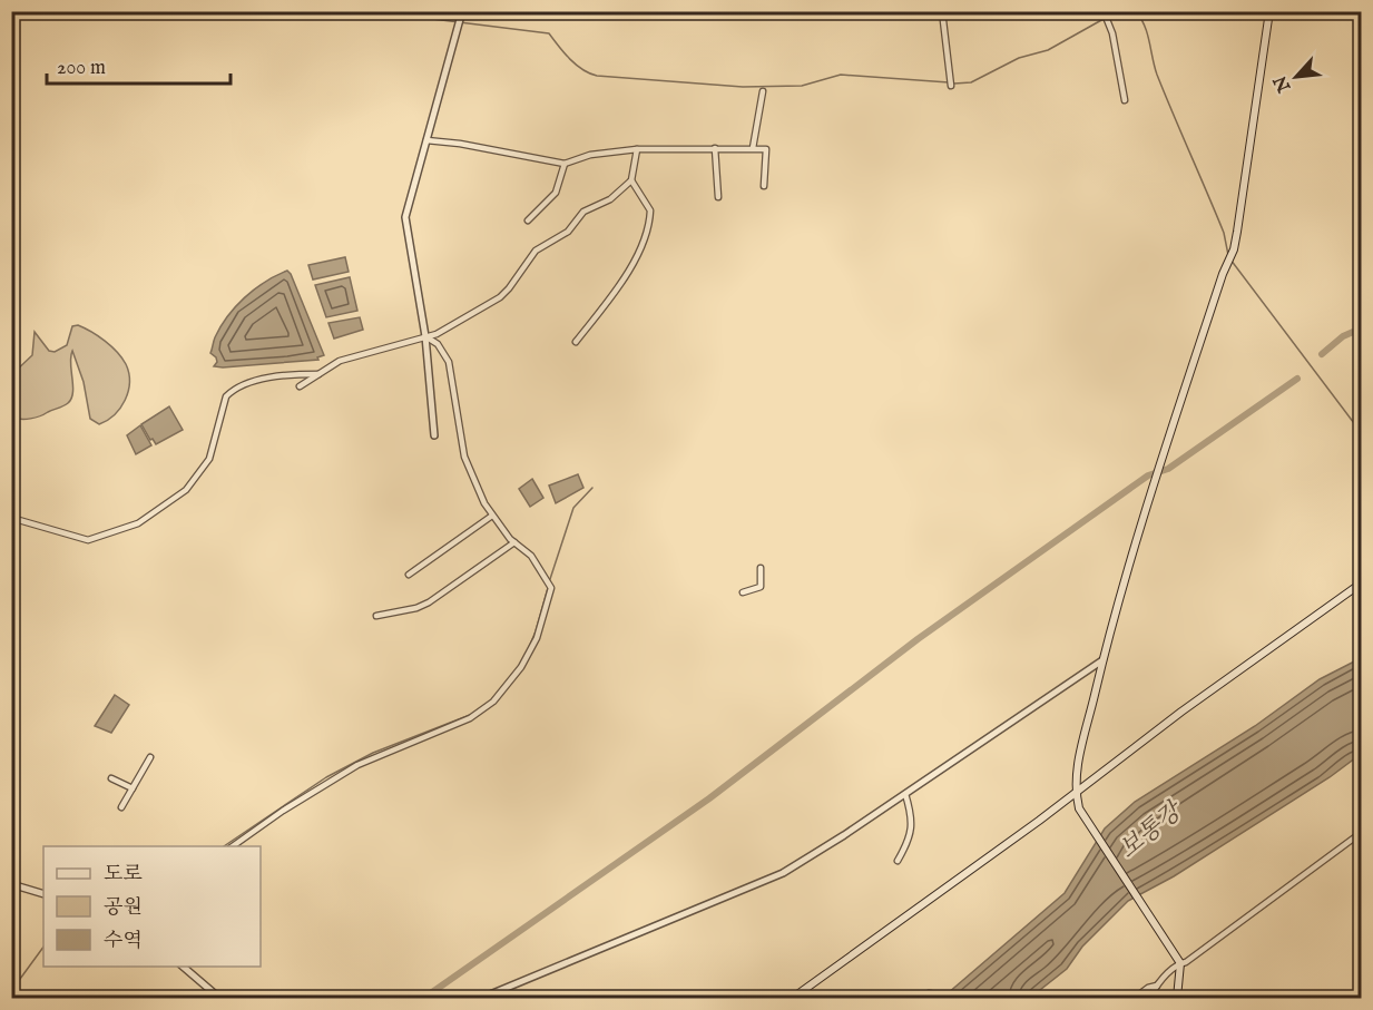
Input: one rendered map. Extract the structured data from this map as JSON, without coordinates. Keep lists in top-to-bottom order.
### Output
{
  "water": ["보통강"],
  "legend": ["도로", "공원", "수역"],
  "scale_bar": "200 m",
  "north": "bottom left"
}
